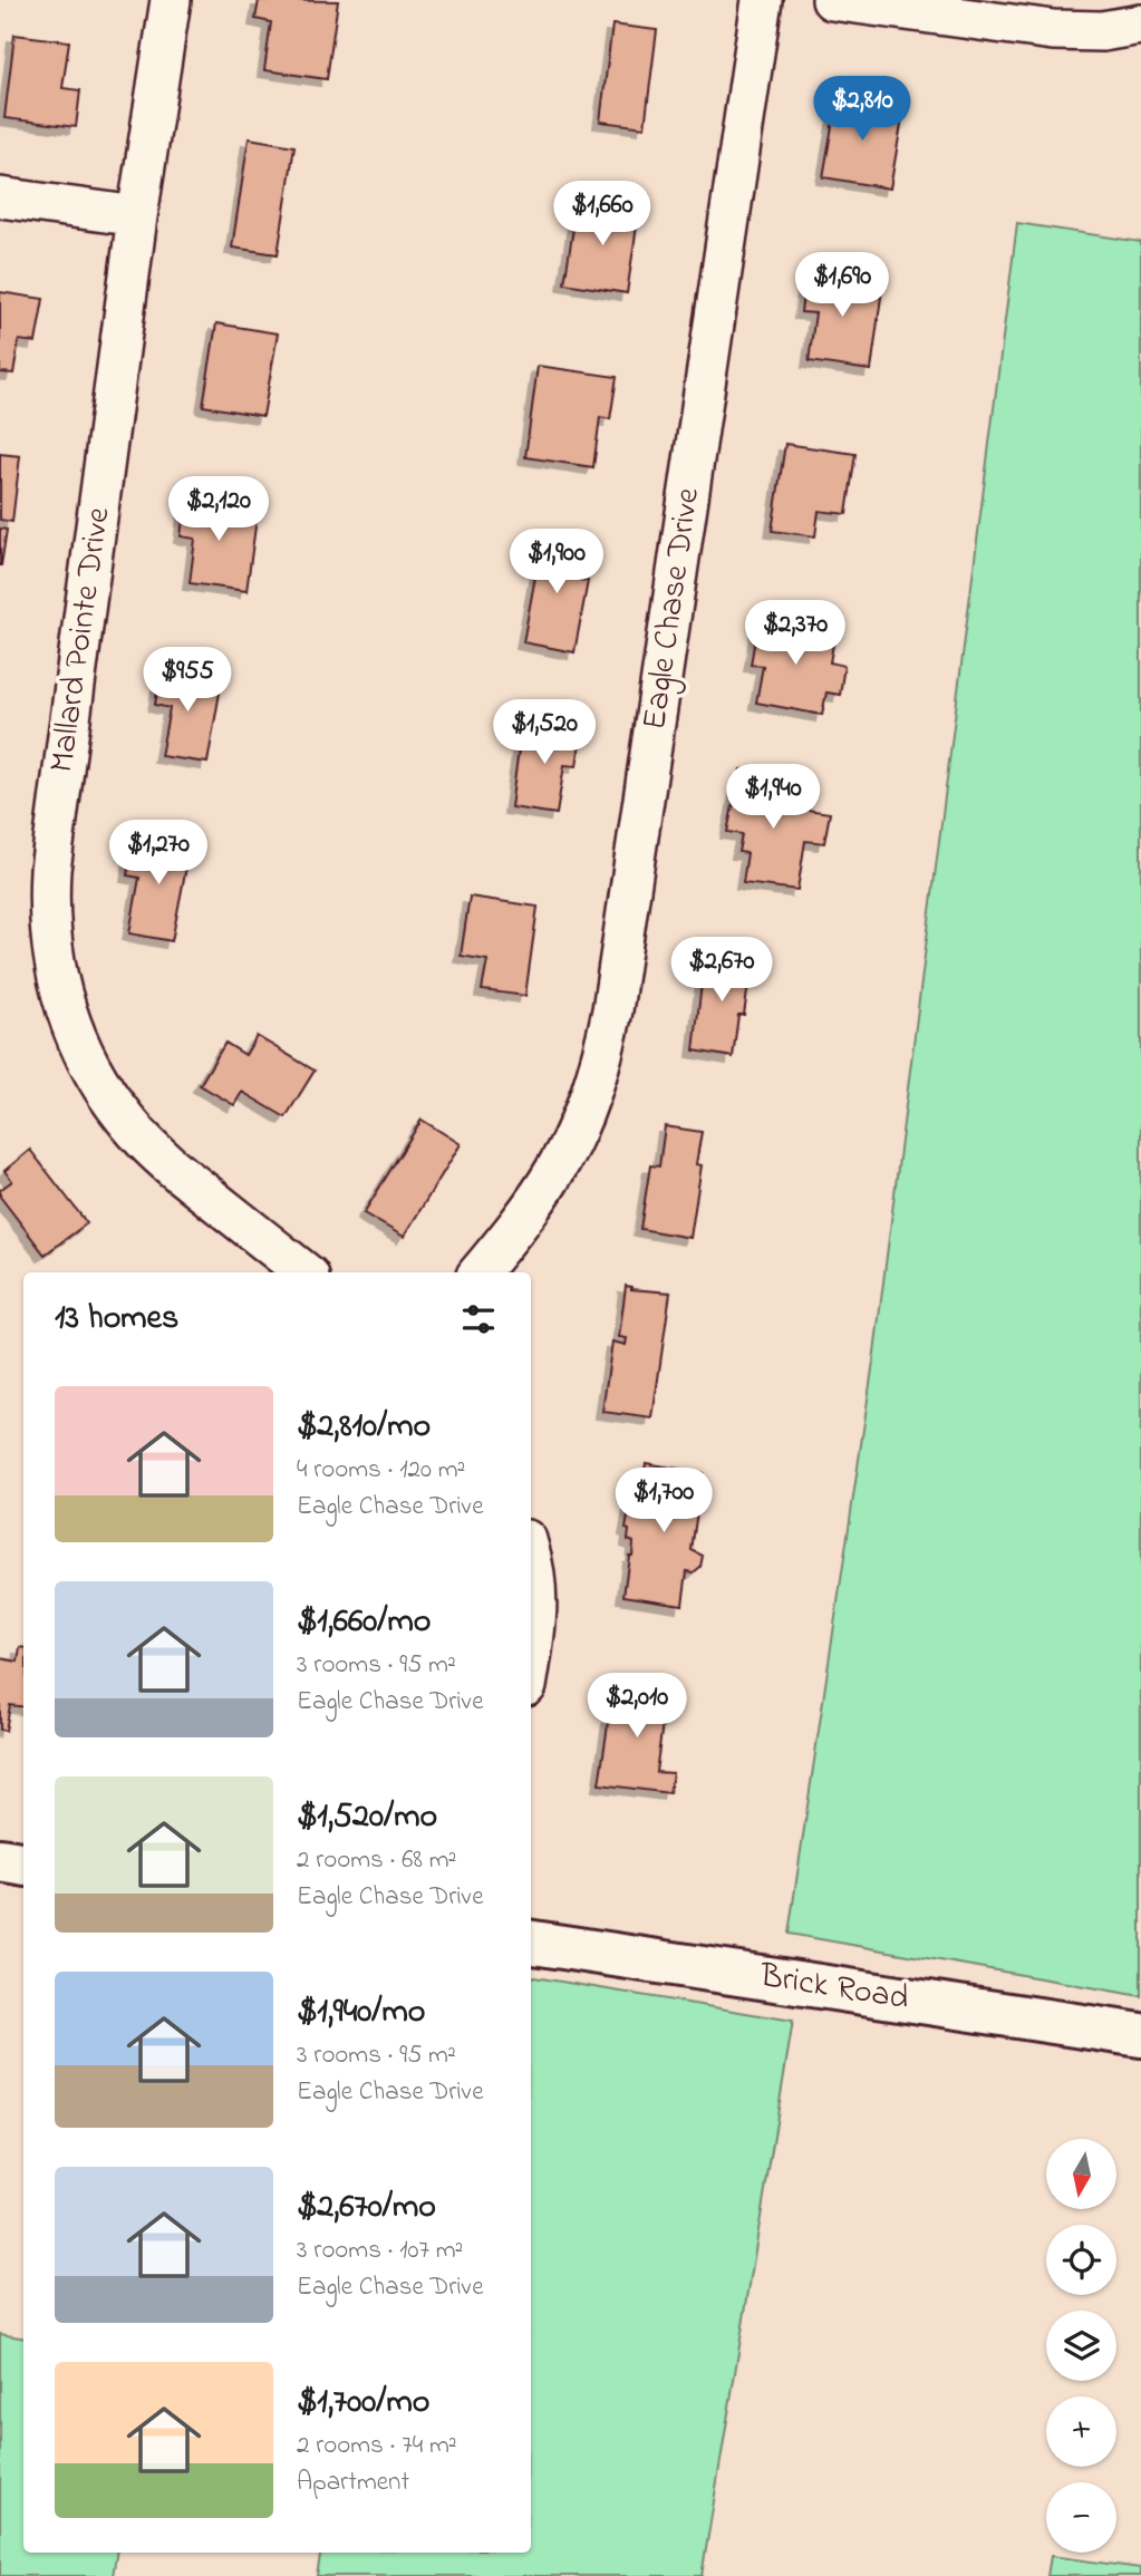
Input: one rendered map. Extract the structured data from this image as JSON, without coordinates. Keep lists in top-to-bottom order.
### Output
{
  "streets": {
    "street": ["Eagle Chase Drive", "Mallard Pointe Drive", "Brick Road"]
  },
  "north": "bottom",
  "page": {
    "price": [
      "$2,810",
      "$1,660",
      "$1,690",
      "$2,120",
      "$1,900",
      "$2,370",
      "$955",
      "$1,520",
      "$1,940",
      "$1,270",
      "$2,670",
      "$1,700",
      "$2,010"
    ],
    "heading": "13 homes",
    "list": [
      {
        "name": "$2,810/mo",
        "note": "4 rooms · 120 m² · Eagle Chase Drive"
      },
      {
        "name": "$1,660/mo",
        "note": "3 rooms · 95 m² · Eagle Chase Drive"
      },
      {
        "name": "$1,520/mo",
        "note": "2 rooms · 68 m² · Eagle Chase Drive"
      },
      {
        "name": "$1,940/mo",
        "note": "3 rooms · 95 m² · Eagle Chase Drive"
      },
      {
        "name": "$2,670/mo",
        "note": "3 rooms · 107 m² · Eagle Chase Drive"
      },
      {
        "name": "$1,700/mo",
        "note": "2 rooms · 74 m² · Apartment"
      }
    ],
    "map_buttons": ["+", "−"]
  }
}
